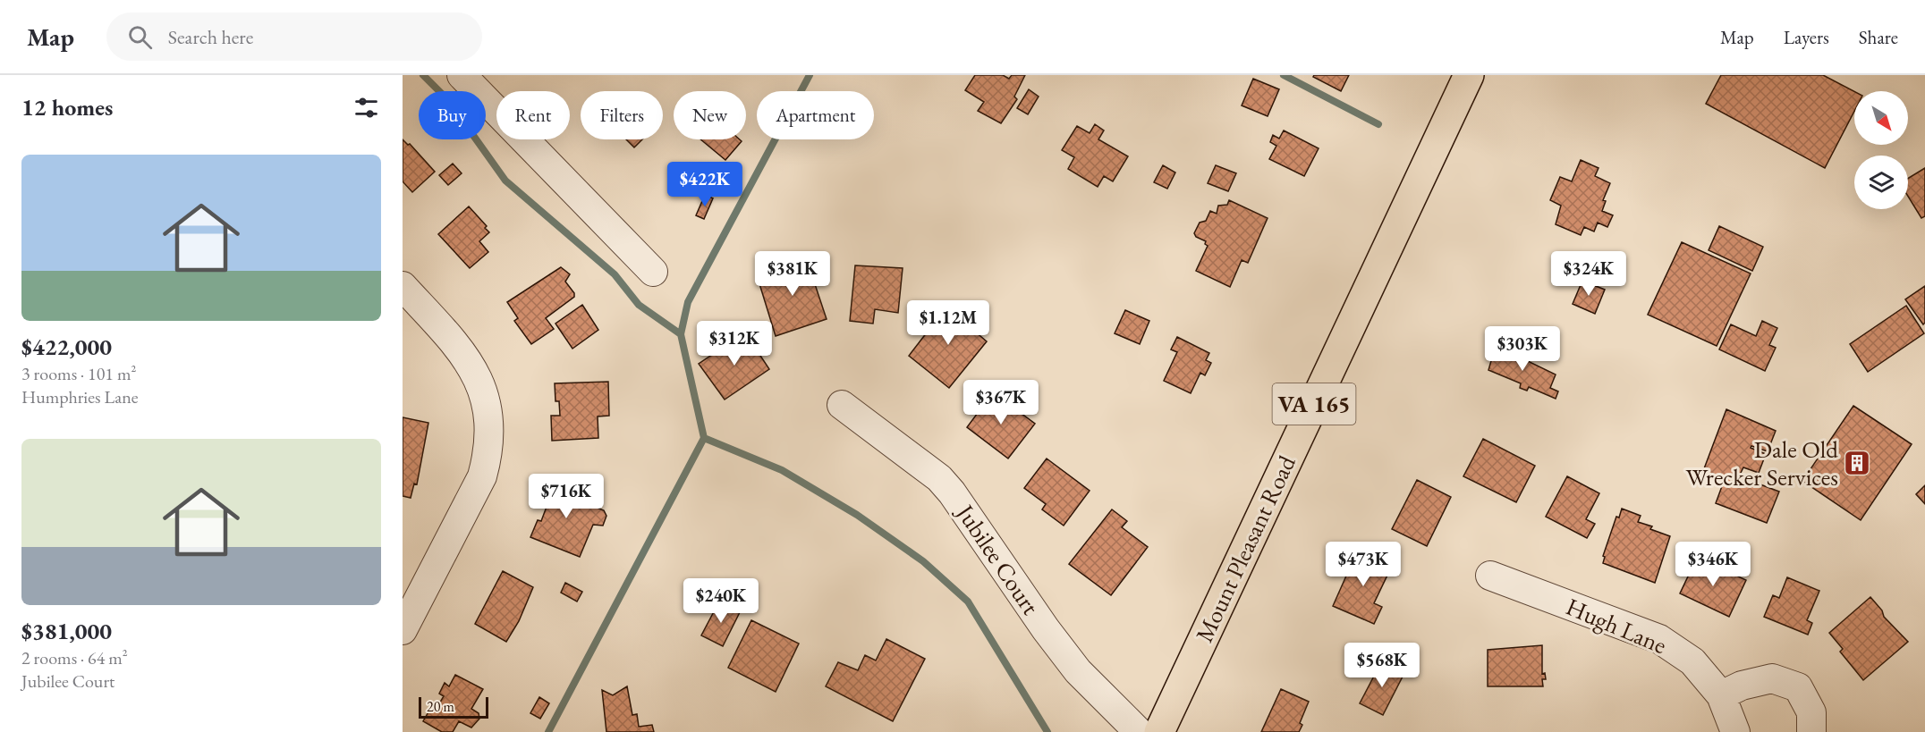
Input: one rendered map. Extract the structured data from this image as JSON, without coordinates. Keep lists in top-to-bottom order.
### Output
{
  "streets": {
    "highway": ["VA 165", "Mount Pleasant Road"],
    "street": ["Jubilee Court", "Hugh Lane"]
  },
  "places": {
    "building": ["Dale Old Wrecker Services"]
  },
  "scale_bar": "20 m",
  "north": "bottom right",
  "page": {
    "header": "Map",
    "search": "Search here",
    "nav": ["Map", "Layers", "Share"],
    "heading": "12 homes",
    "chip": [
      "Buy",
      "Rent",
      "Filters",
      "New",
      "Apartment"
    ],
    "list": [
      {
        "name": "$422,000",
        "note": "3 rooms · 101 m² · Humphries Lane"
      },
      {
        "name": "$381,000",
        "note": "2 rooms · 64 m² · Jubilee Court"
      }
    ],
    "price": [
      "$422K",
      "$381K",
      "$324K",
      "$1.12M",
      "$312K",
      "$303K",
      "$367K",
      "$716K",
      "$473K",
      "$346K",
      "$240K",
      "$568K"
    ],
    "scale": "20 m"
  }
}
